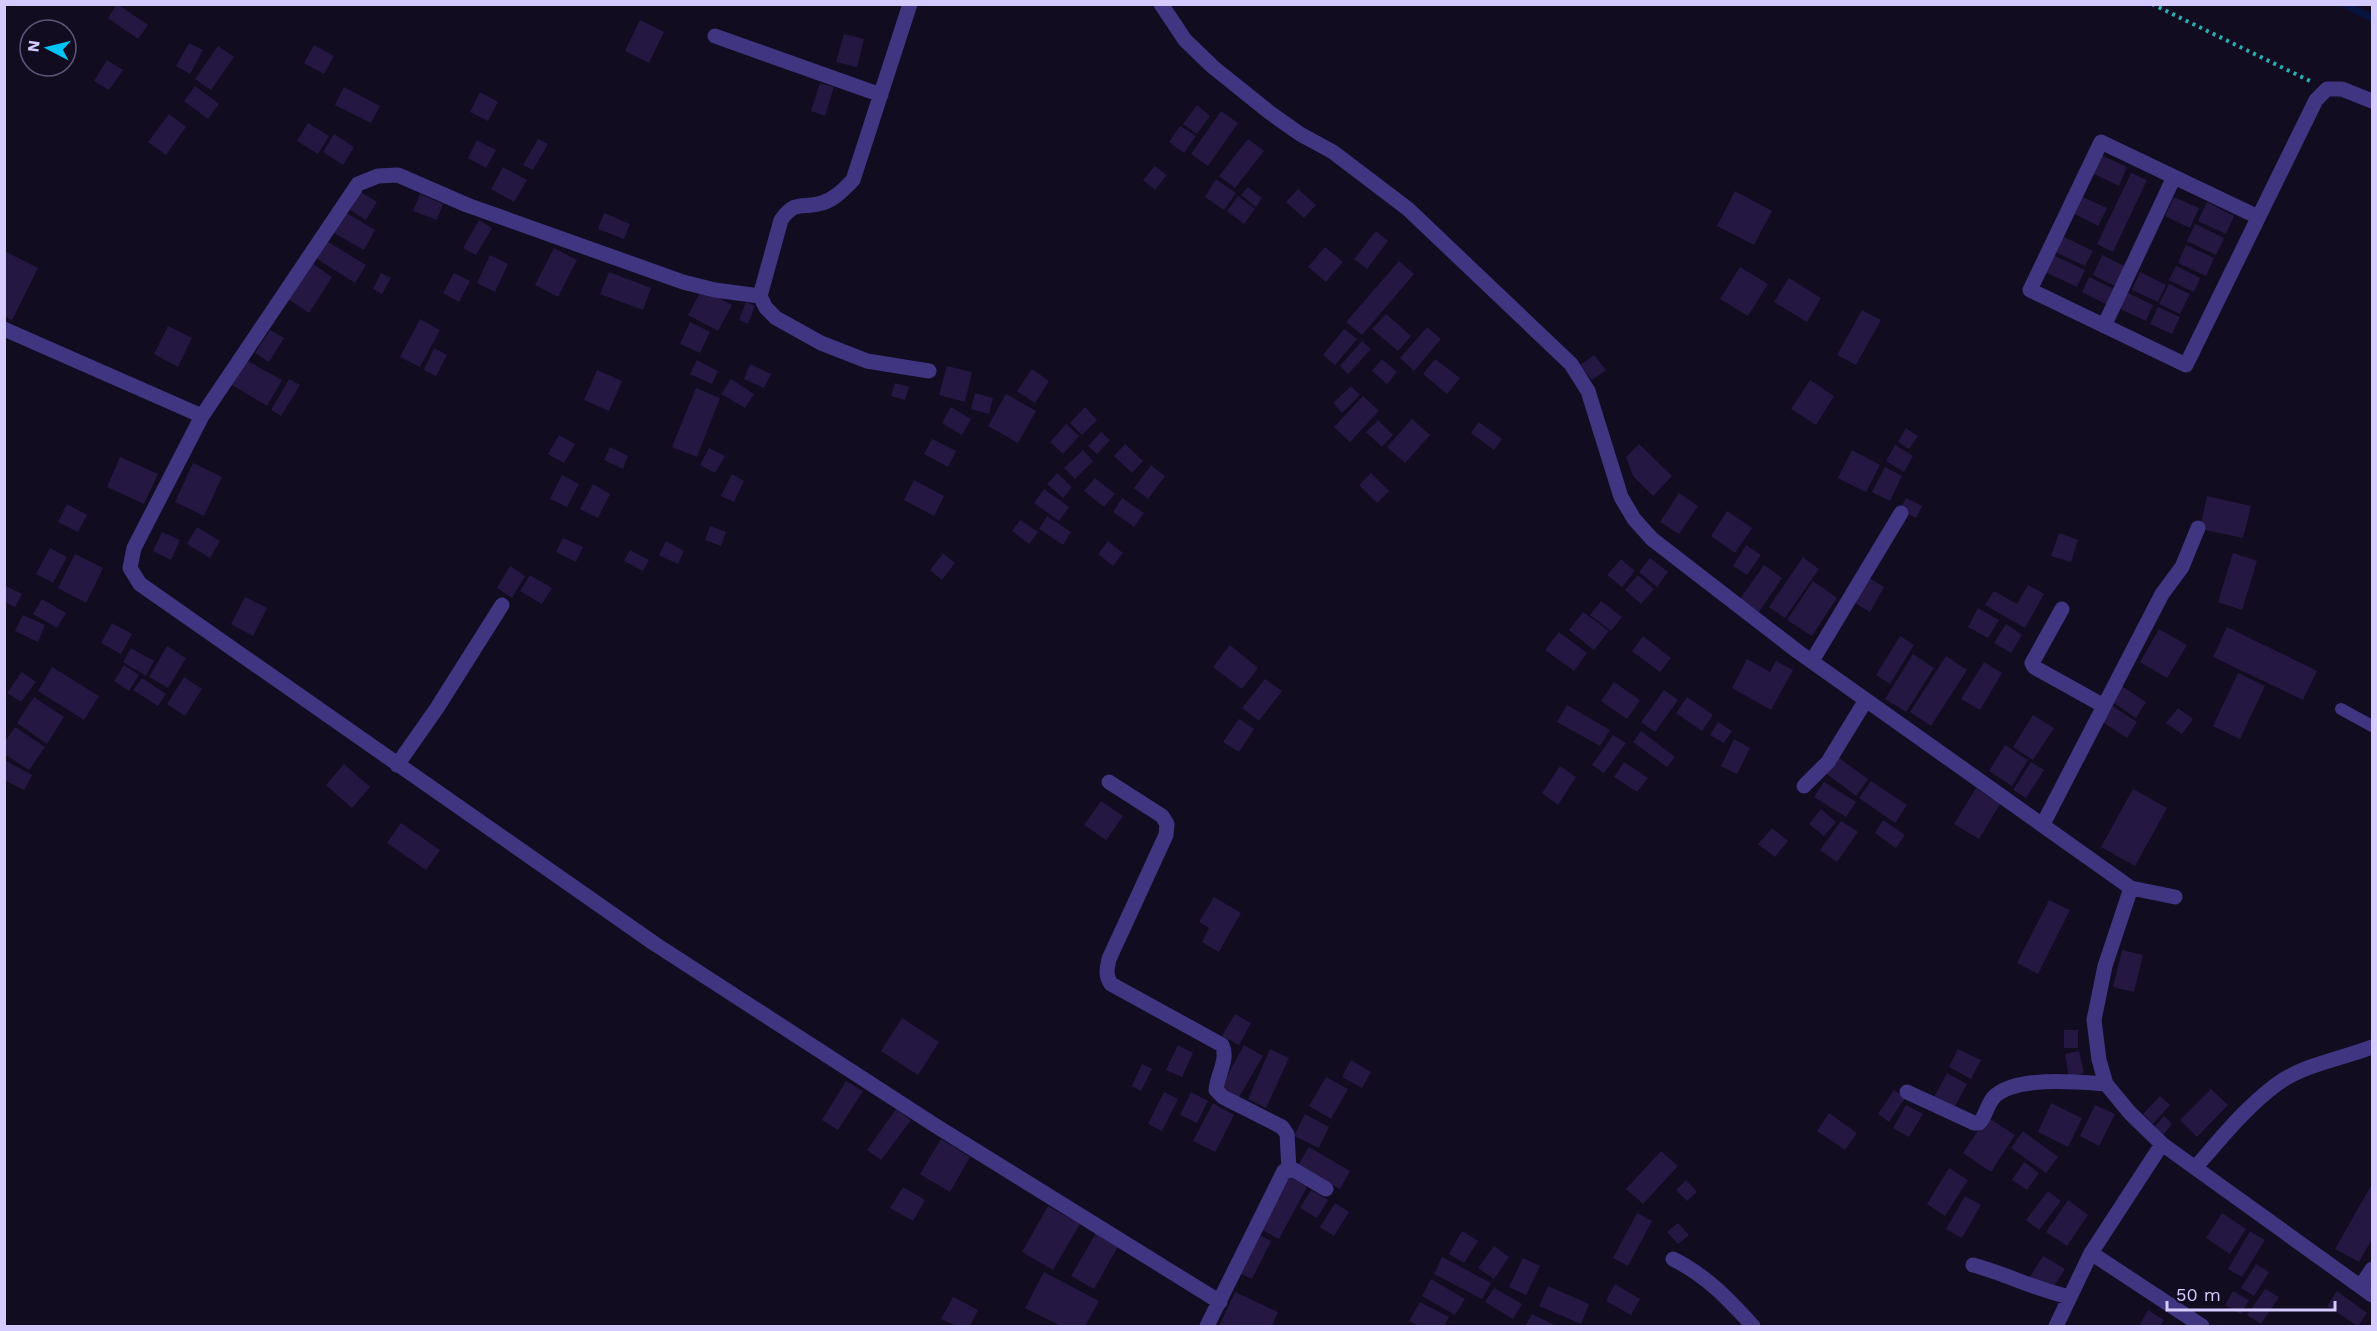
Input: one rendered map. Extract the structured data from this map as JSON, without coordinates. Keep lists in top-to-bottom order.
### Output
{
  "scale_bar": "50 m",
  "north": "left"
}
